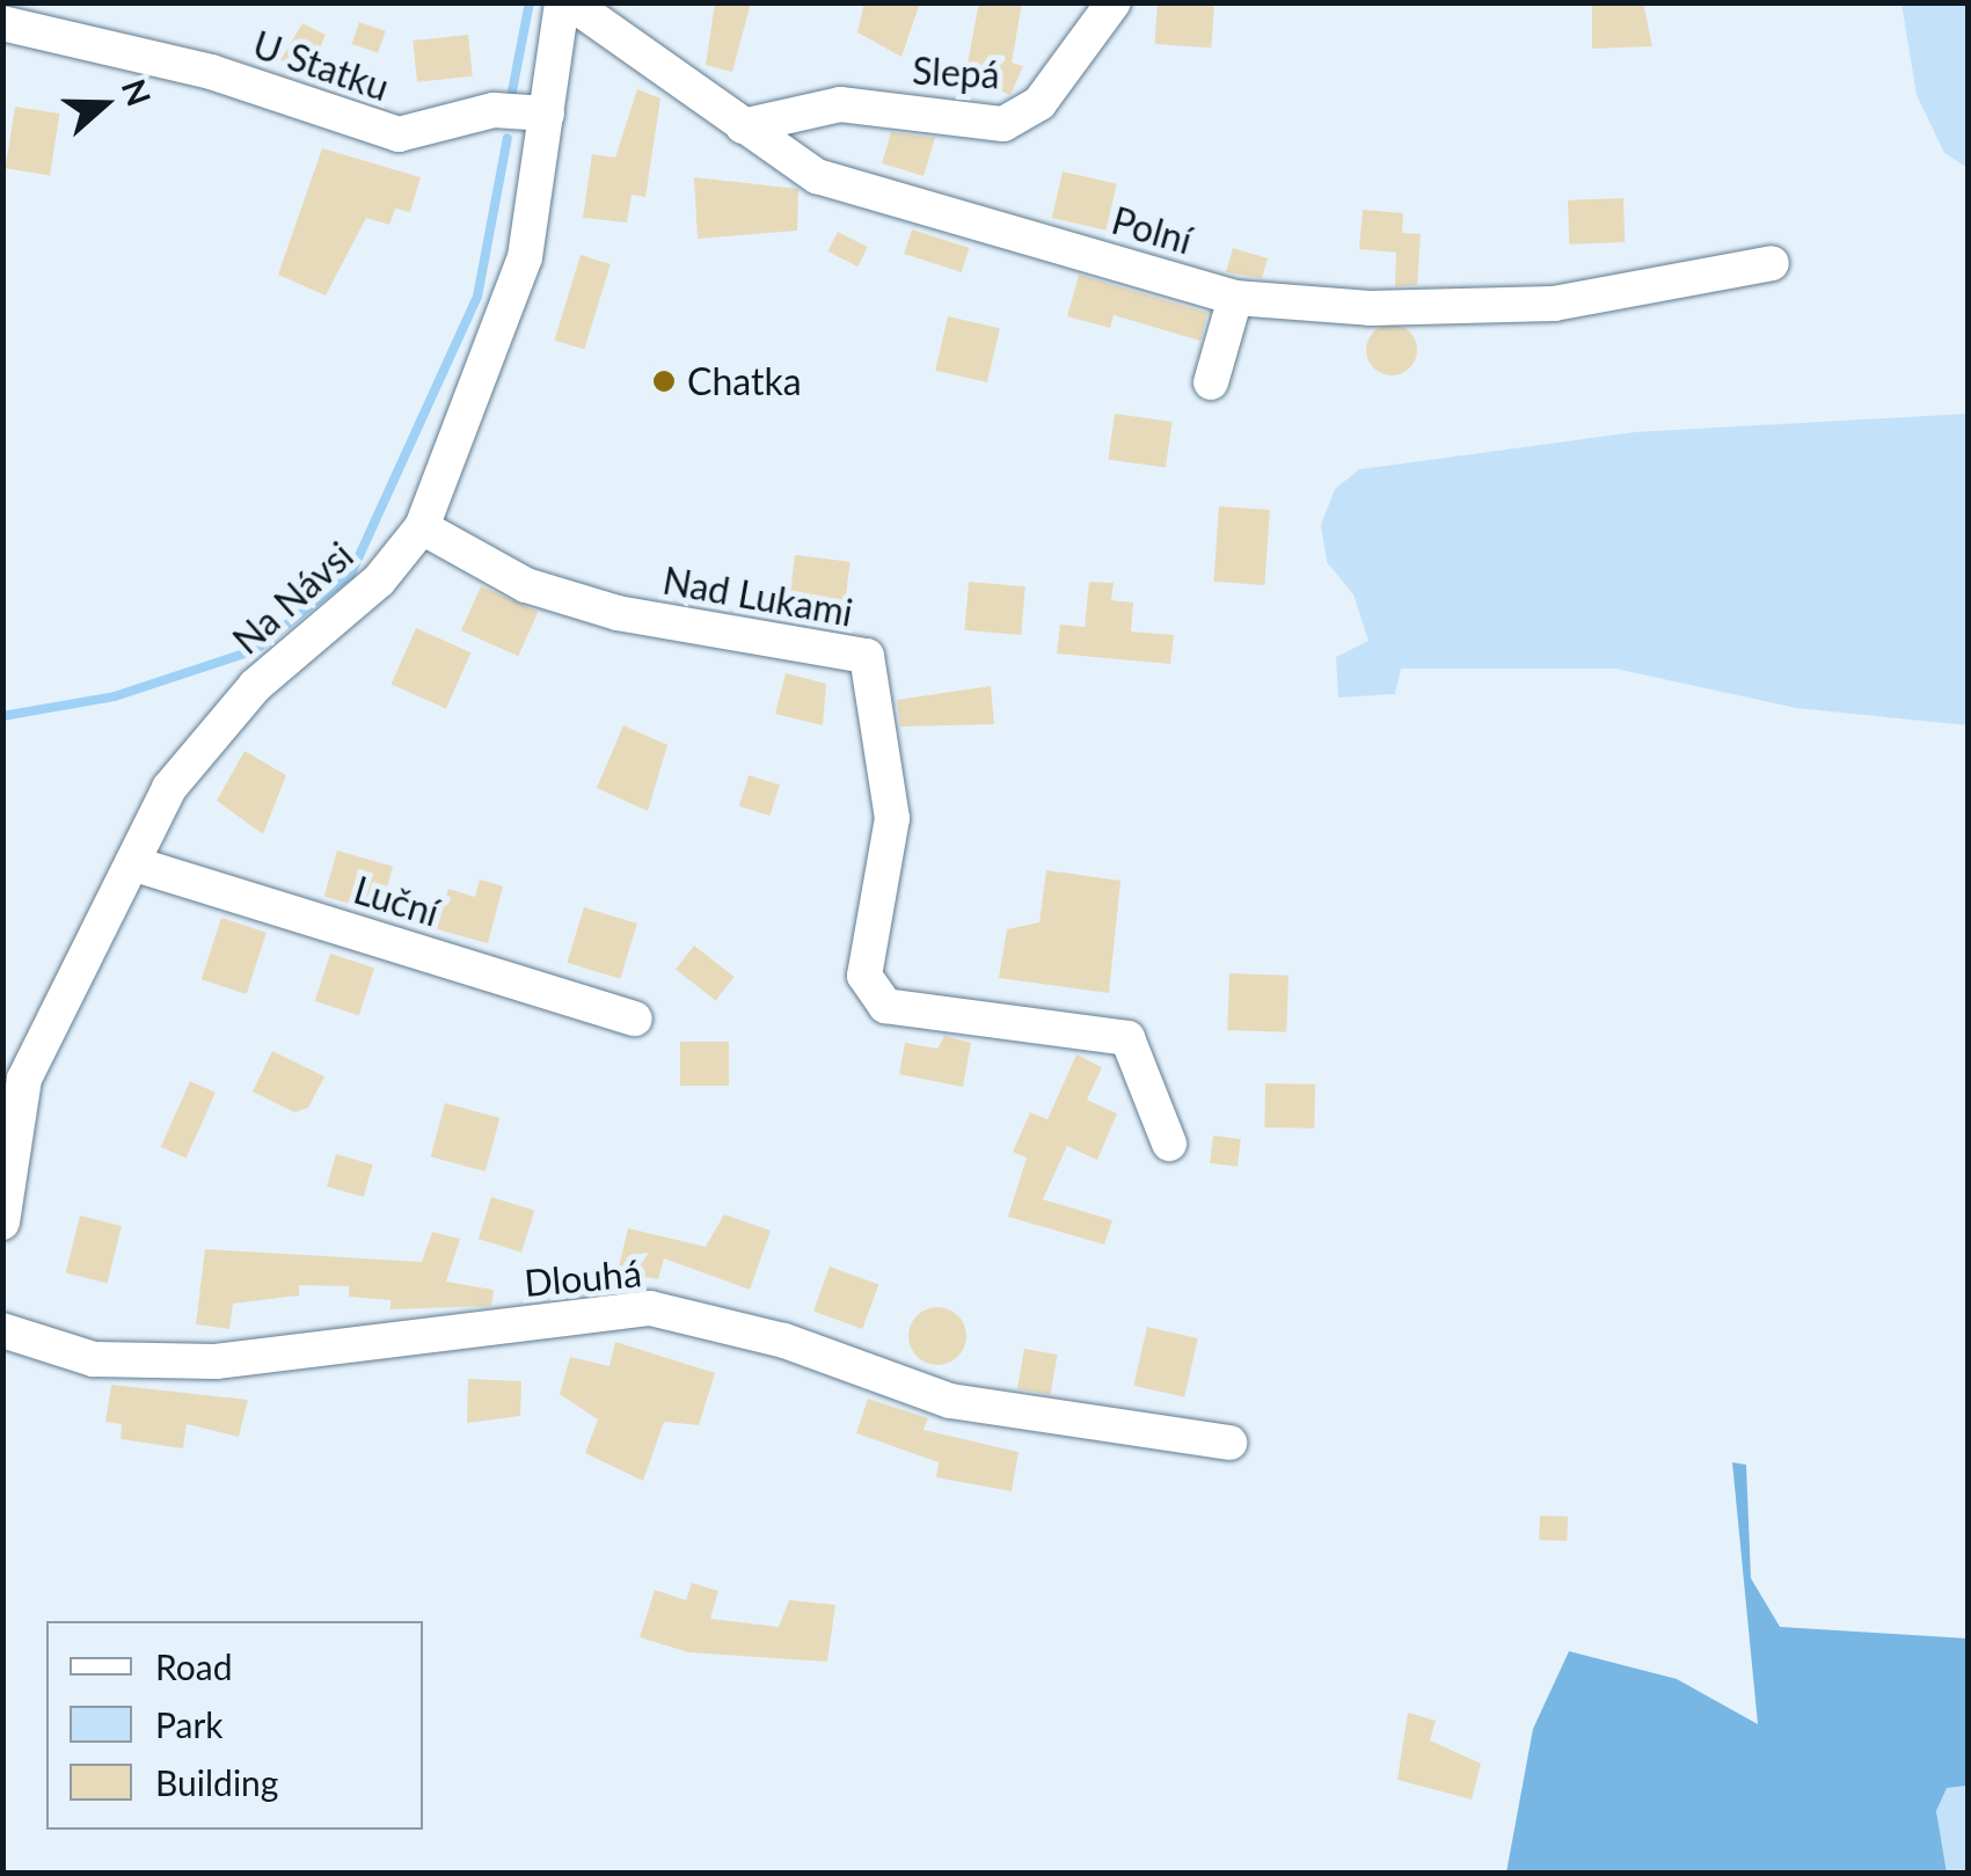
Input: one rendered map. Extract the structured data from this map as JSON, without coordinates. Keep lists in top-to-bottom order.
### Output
{
  "streets": {
    "street": [
      "U Statku",
      "Slepá",
      "Polní",
      "Nad Lukami",
      "Na Návsi",
      "Luční",
      "Dlouhá"
    ]
  },
  "crossings": [
    ["U Statku", "Na Návsi"],
    ["Slepá", "Polní"],
    ["Polní", "Na Návsi"],
    ["Nad Lukami", "Na Návsi"],
    ["Na Návsi", "Luční"]
  ],
  "places": ["Chatka"],
  "legend": ["Road", "Park", "Building"],
  "north": "right"
}
